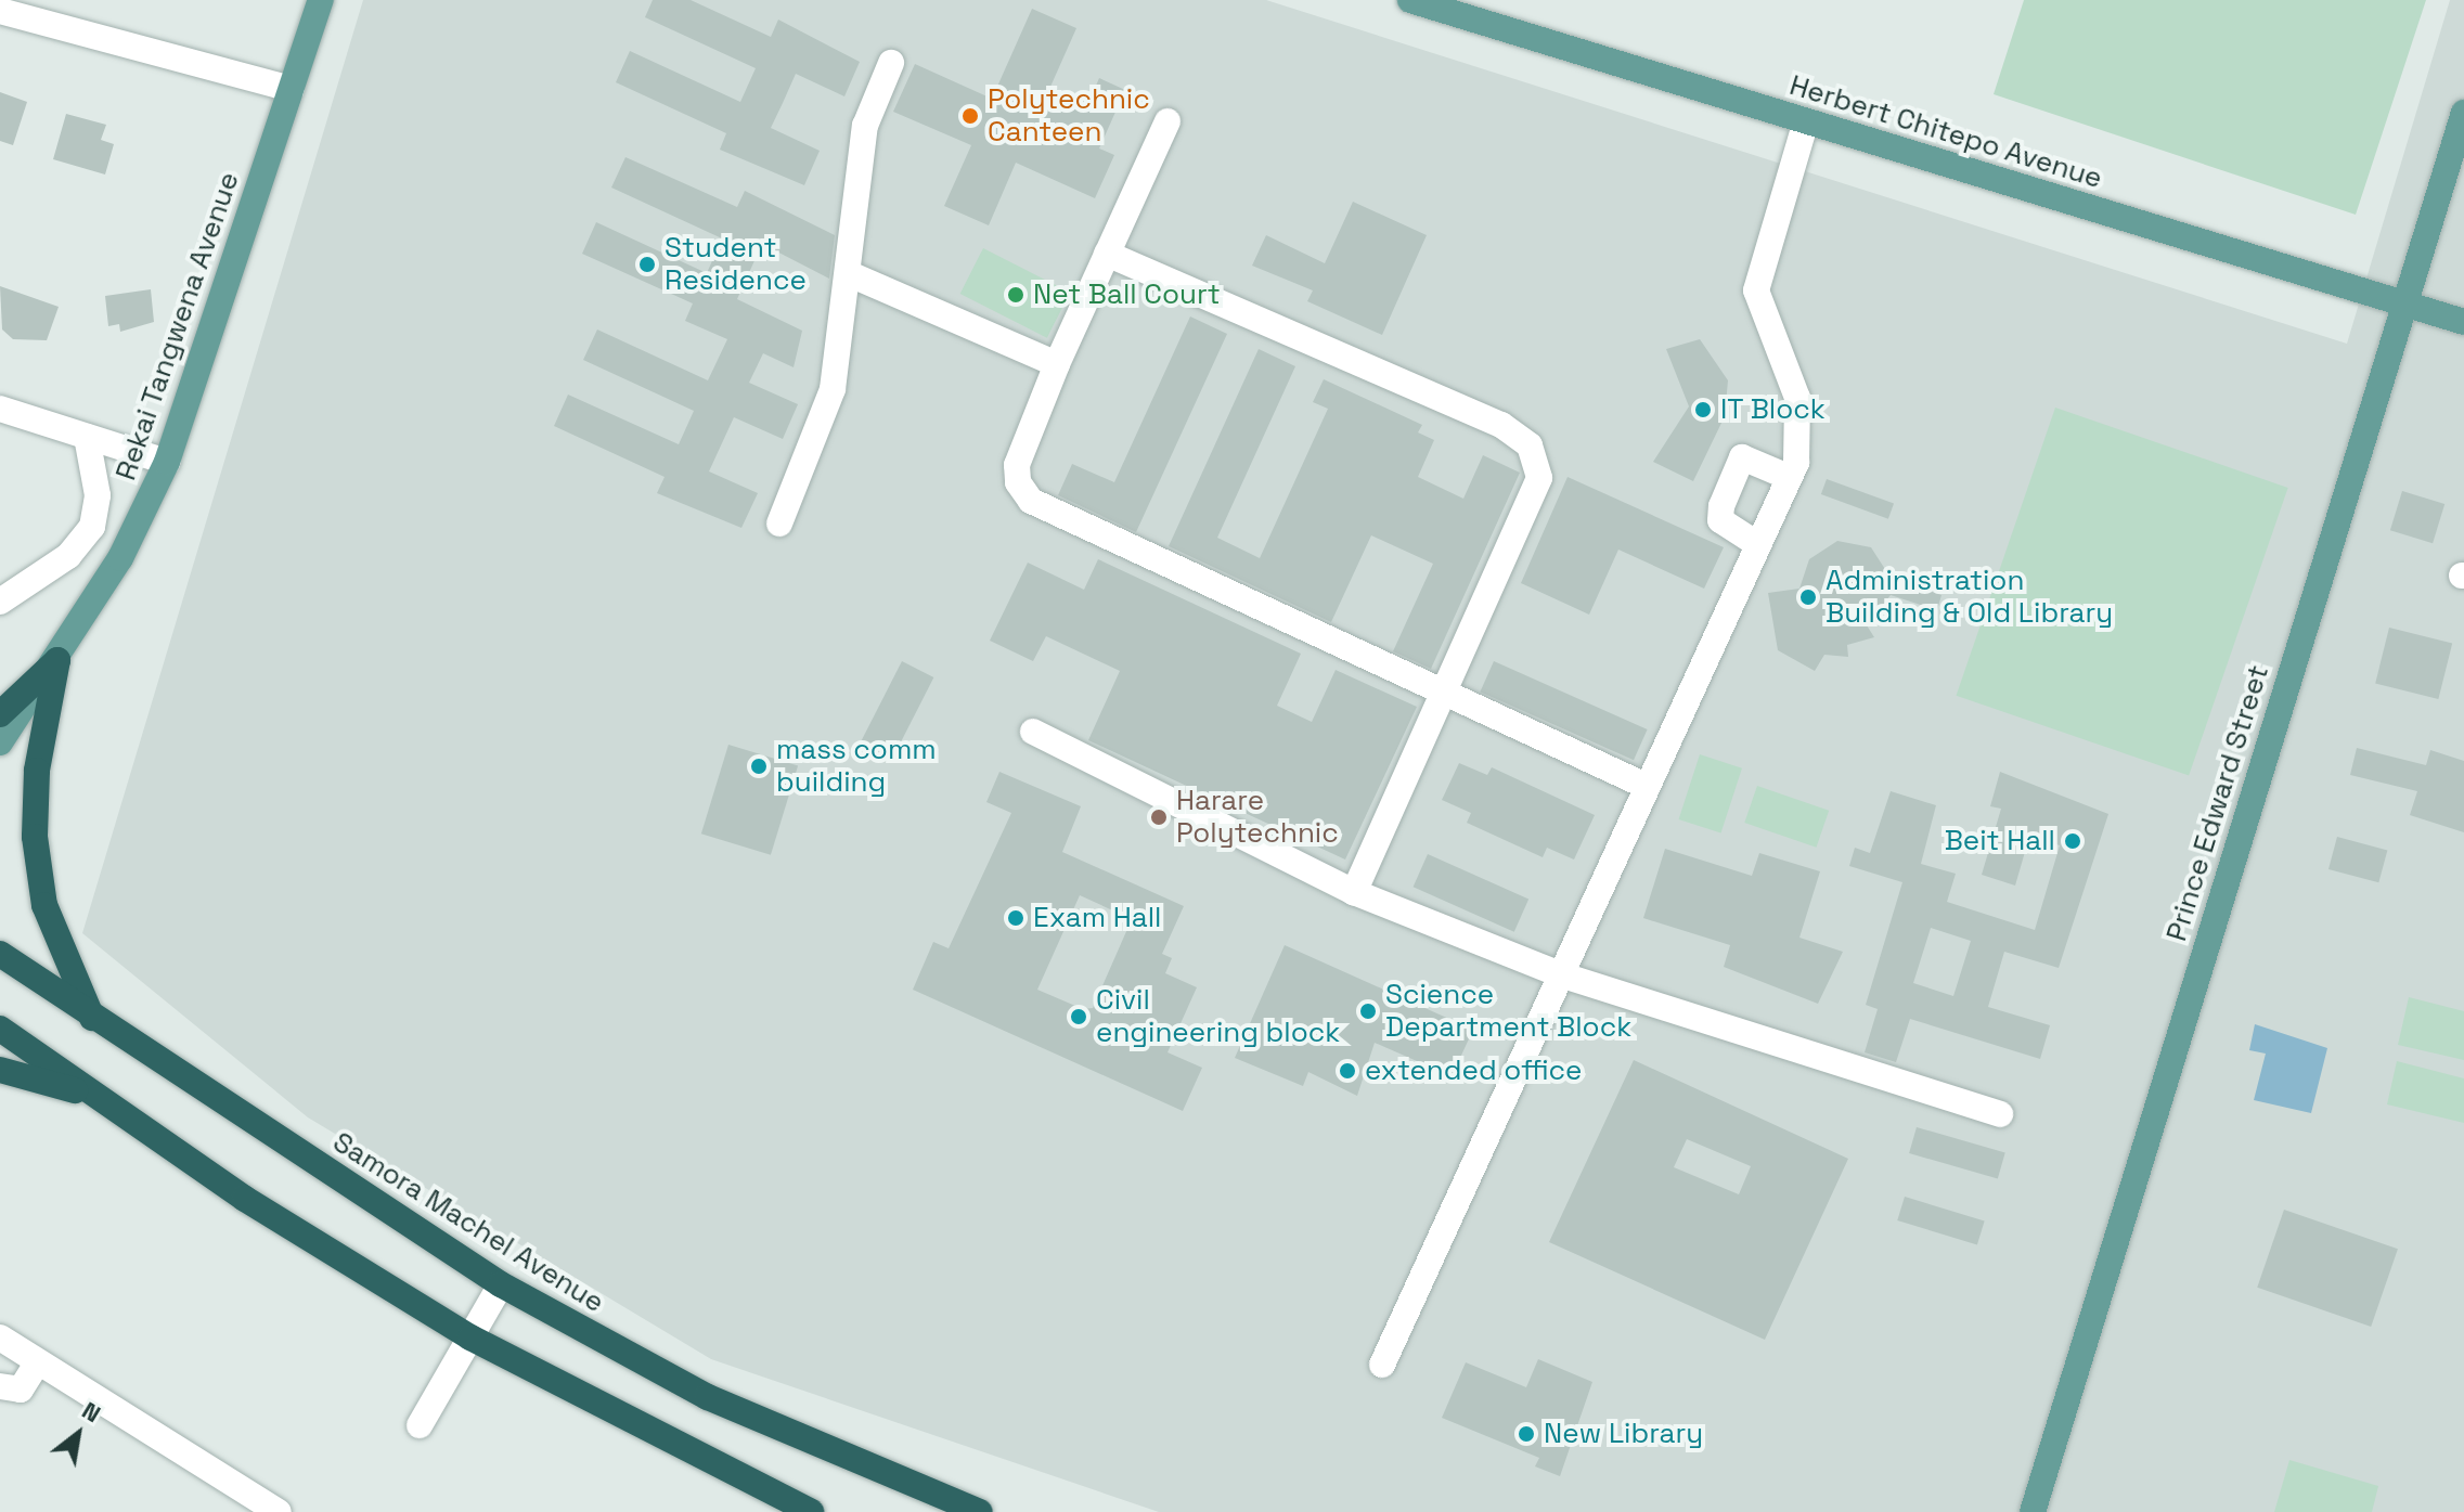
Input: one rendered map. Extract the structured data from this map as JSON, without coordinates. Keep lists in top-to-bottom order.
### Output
{
  "streets": {
    "highway": ["Samora Machel Avenue"],
    "main road": ["Herbert Chitepo Avenue", "Rekai Tangwena Avenue", "Prince Edward Street"]
  },
  "crossings": [
    ["Herbert Chitepo Avenue", "Prince Edward Street"]
  ],
  "places": [
    "Polytechnic Canteen",
    "Student Residence",
    "Net Ball Court",
    "IT Block",
    "Administration Building & Old Library",
    "mass comm building",
    "Harare Polytechnic",
    "Beit Hall",
    "Exam Hall",
    "Science Department Block",
    "Civil engineering block",
    "extended office",
    "New Library"
  ],
  "north": "top right"
}
